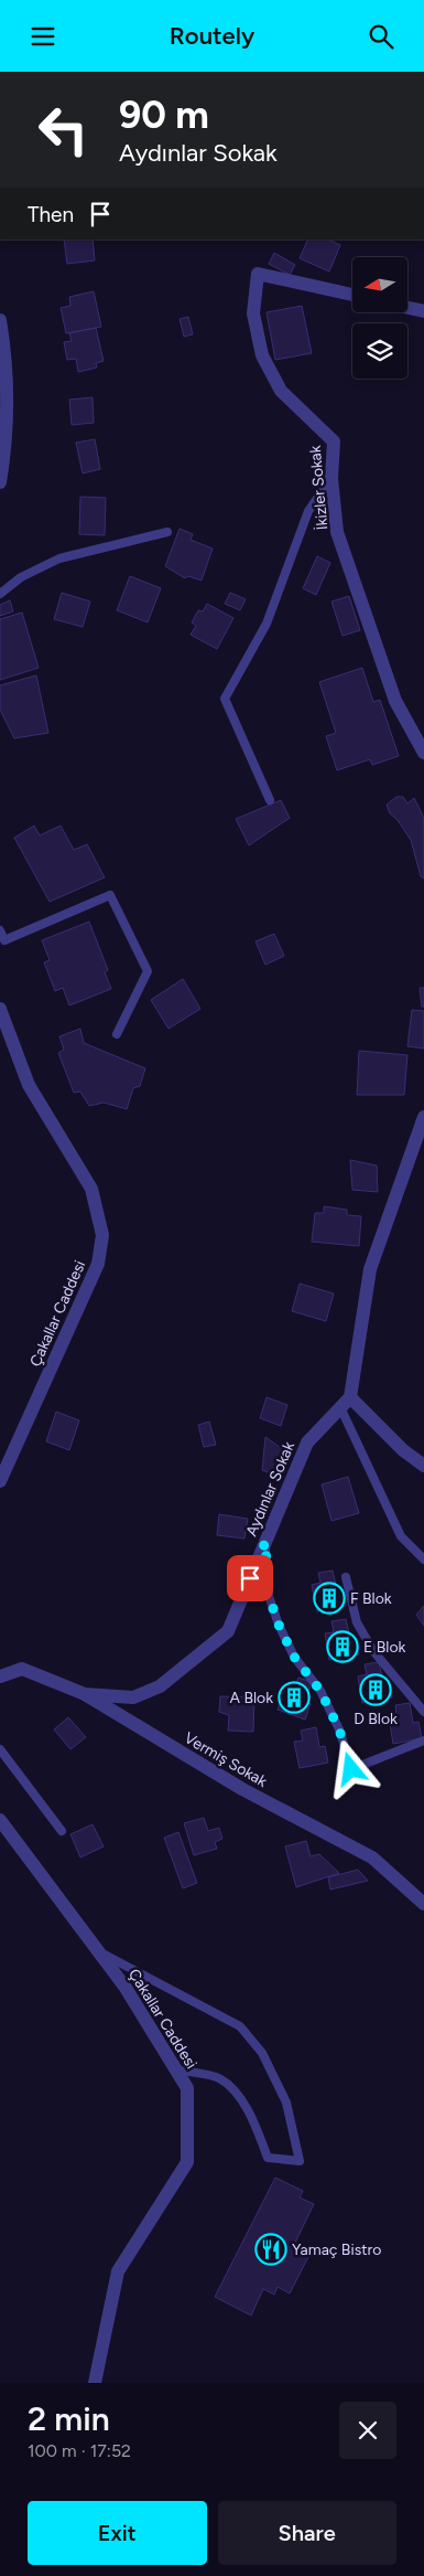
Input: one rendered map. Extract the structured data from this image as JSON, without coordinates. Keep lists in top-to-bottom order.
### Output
{
  "streets": {
    "street": [
      "İkizler Sokak",
      "Çakallar Caddesi",
      "Aydınlar Sokak",
      "Vermiş Sokak"
    ]
  },
  "crossings": [
    ["Aydınlar Sokak", "Vermiş Sokak"]
  ],
  "places": {
    "building": [
      "F Blok",
      "E Blok",
      "D Blok",
      "A Blok"
    ],
    "restaurant": ["Yamaç Bistro"]
  },
  "north": "left",
  "page": {
    "header": "Routely",
    "turn": ["90 m", "Aydınlar Sokak"],
    "then": "Then",
    "heading": ["2 min", "100 m · 17:52"],
    "buttons": ["Exit", "Share"]
  }
}
